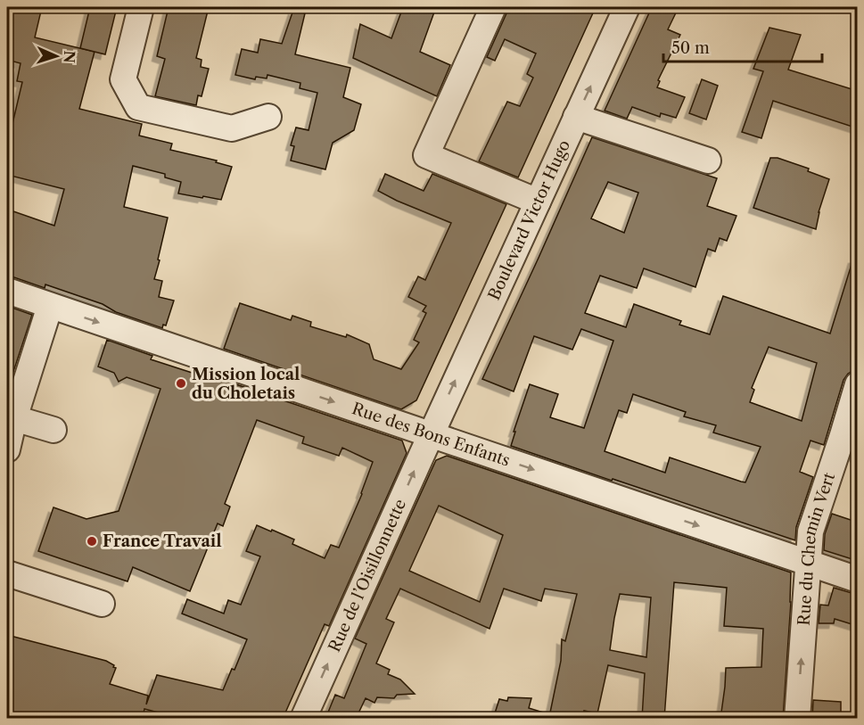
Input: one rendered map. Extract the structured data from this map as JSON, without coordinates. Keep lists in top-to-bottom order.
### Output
{
  "streets": {
    "street": [
      "Boulevard Victor Hugo",
      "Rue des Bons Enfants",
      "Rue du Chemin Vert",
      "Rue de l’Oisillonnette"
    ]
  },
  "crossings": [
    ["Boulevard Victor Hugo", "Rue des Bons Enfants"],
    ["Boulevard Victor Hugo", "Rue de l’Oisillonnette"],
    ["Rue des Bons Enfants", "Rue du Chemin Vert"],
    ["Rue des Bons Enfants", "Rue de l’Oisillonnette"]
  ],
  "one_way": [
    "Boulevard Victor Hugo",
    "Rue des Bons Enfants",
    "Rue du Chemin Vert",
    "Rue de l’Oisillonnette"
  ],
  "places": ["Mission local du Choletais", "France Travail"],
  "scale_bar": "50 m",
  "north": "right"
}
